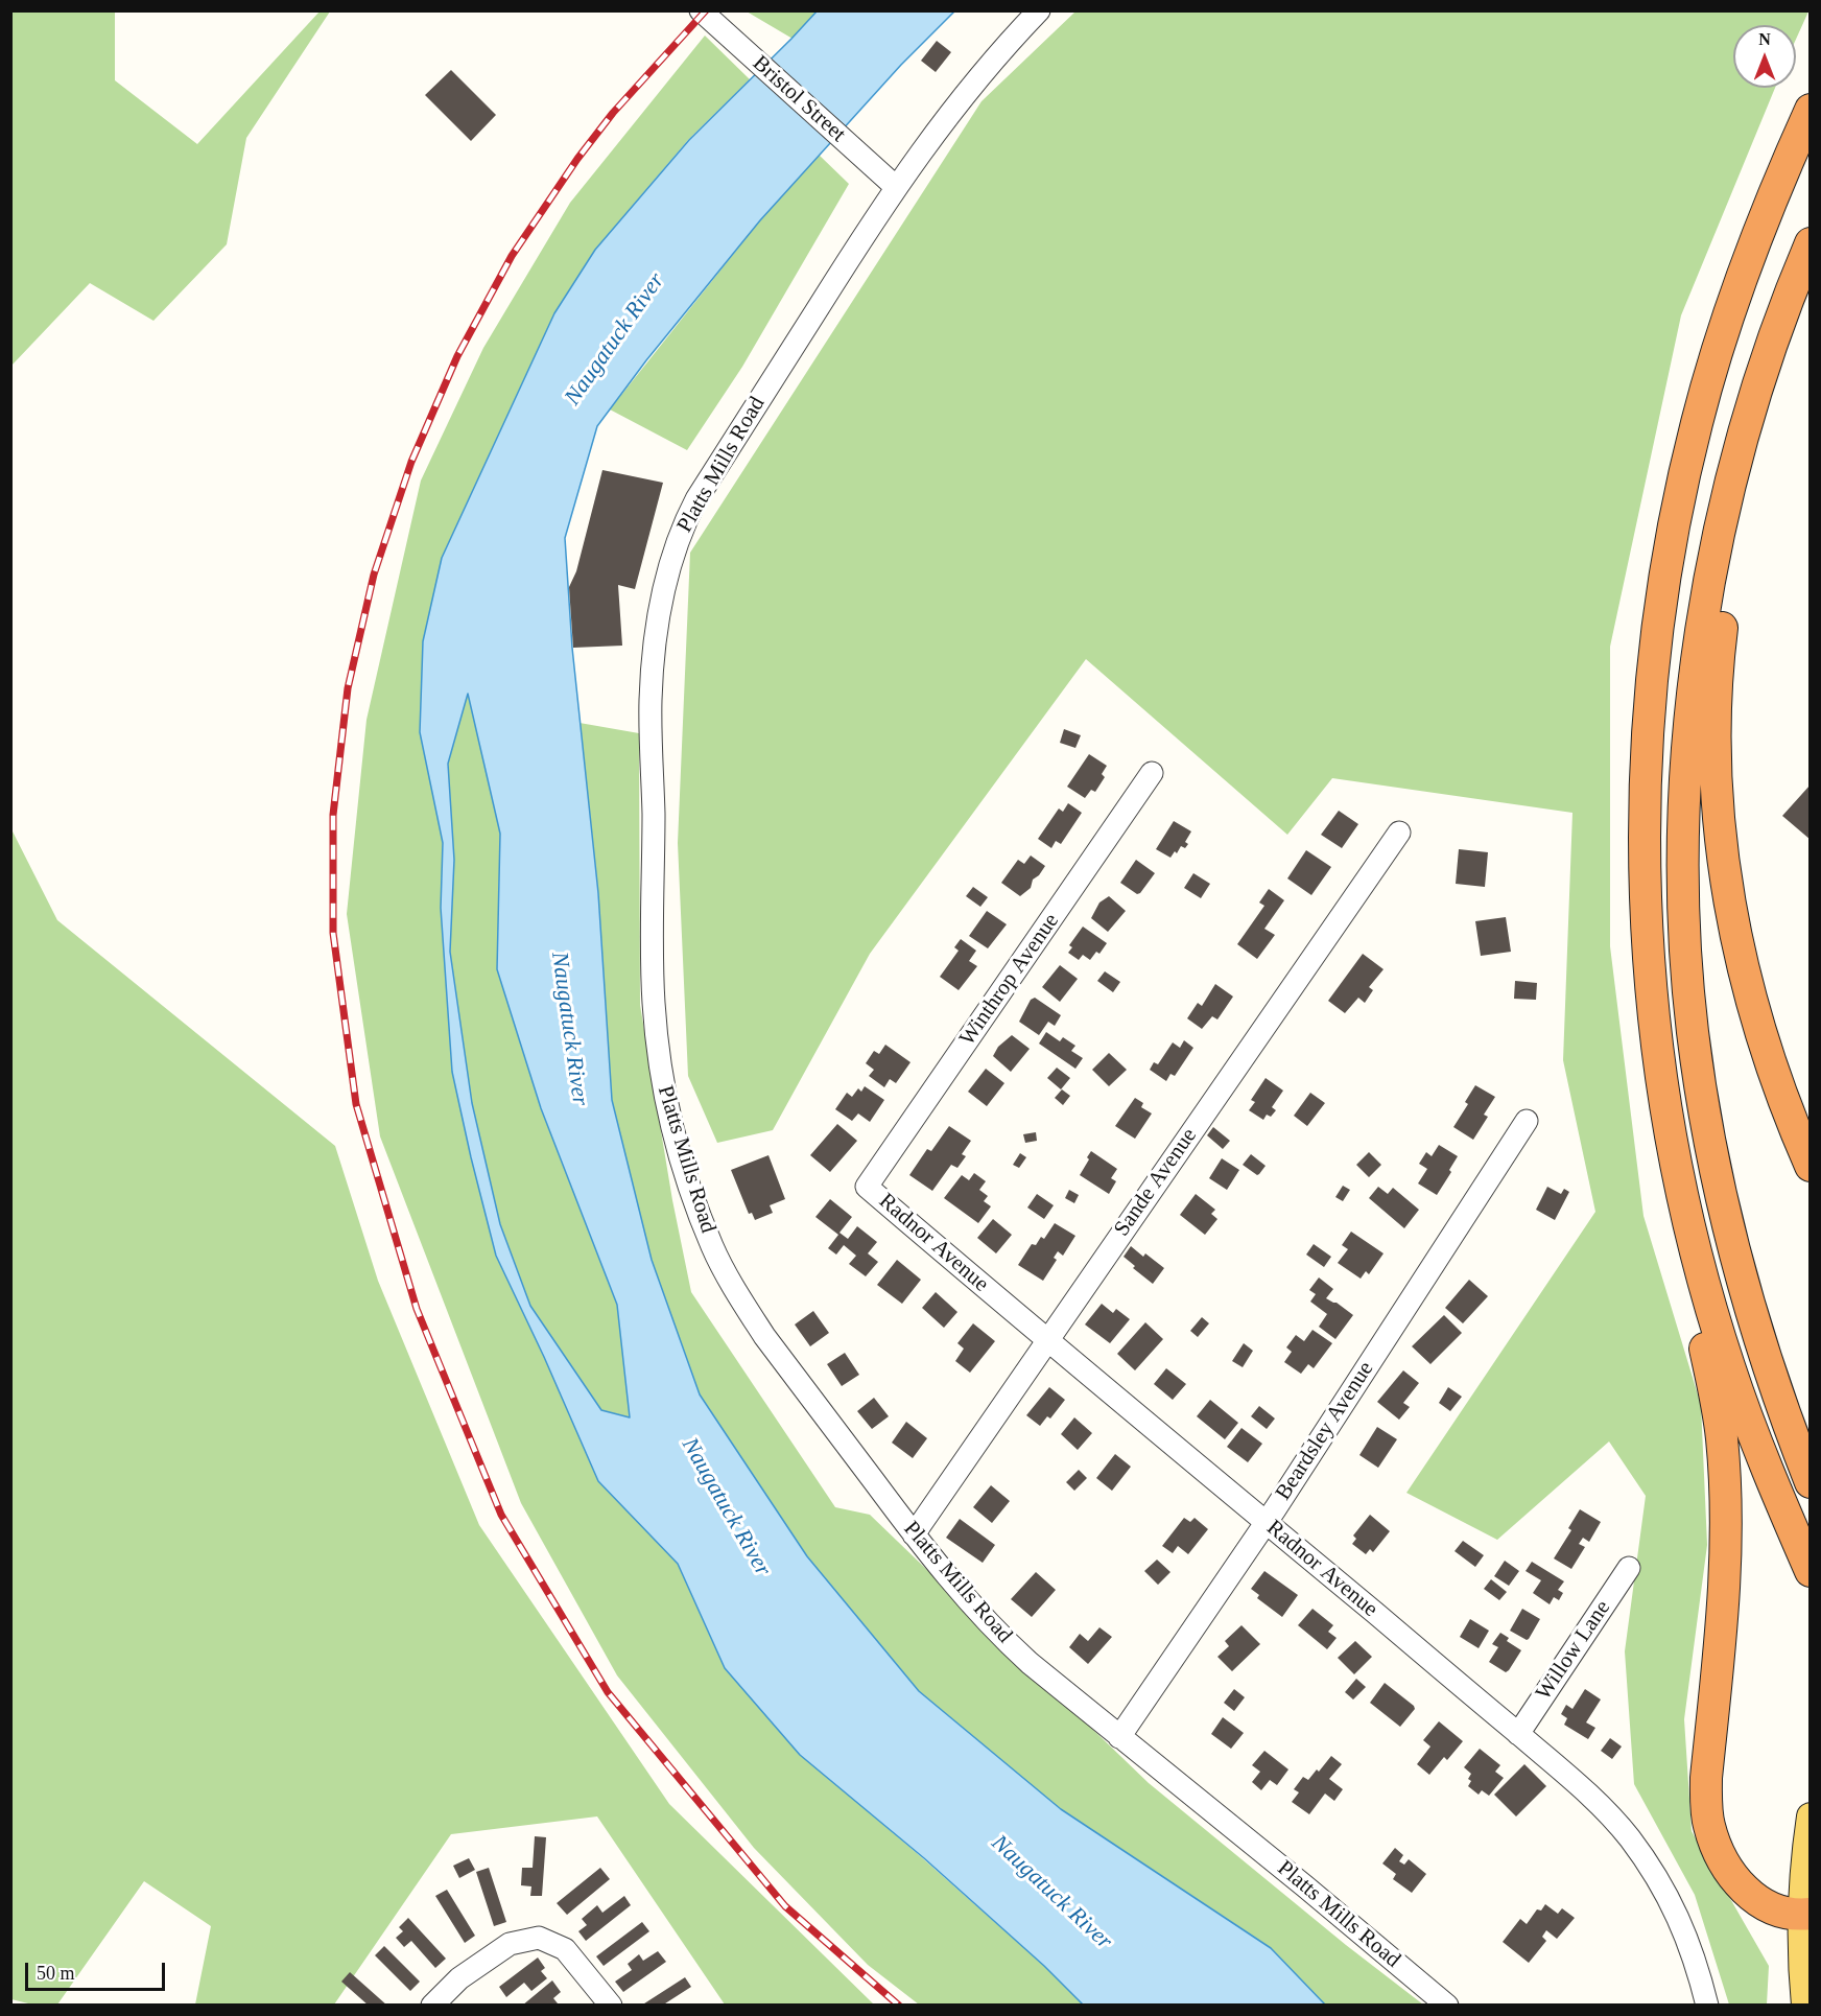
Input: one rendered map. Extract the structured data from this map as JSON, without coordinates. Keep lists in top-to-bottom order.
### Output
{
  "streets": {
    "street": [
      "Bristol Street",
      "Platts Mills Road",
      "Winthrop Avenue",
      "Sande Avenue",
      "Radnor Avenue",
      "Beardsley Avenue",
      "Willow Lane"
    ]
  },
  "crossings": [
    ["Bristol Street", "Platts Mills Road"],
    ["Platts Mills Road", "Sande Avenue"],
    ["Platts Mills Road", "Beardsley Avenue"],
    ["Winthrop Avenue", "Radnor Avenue"],
    ["Sande Avenue", "Radnor Avenue"],
    ["Radnor Avenue", "Beardsley Avenue"],
    ["Radnor Avenue", "Willow Lane"]
  ],
  "water": ["Naugatuck River"],
  "scale_bar": "50 m",
  "north": "top"
}
